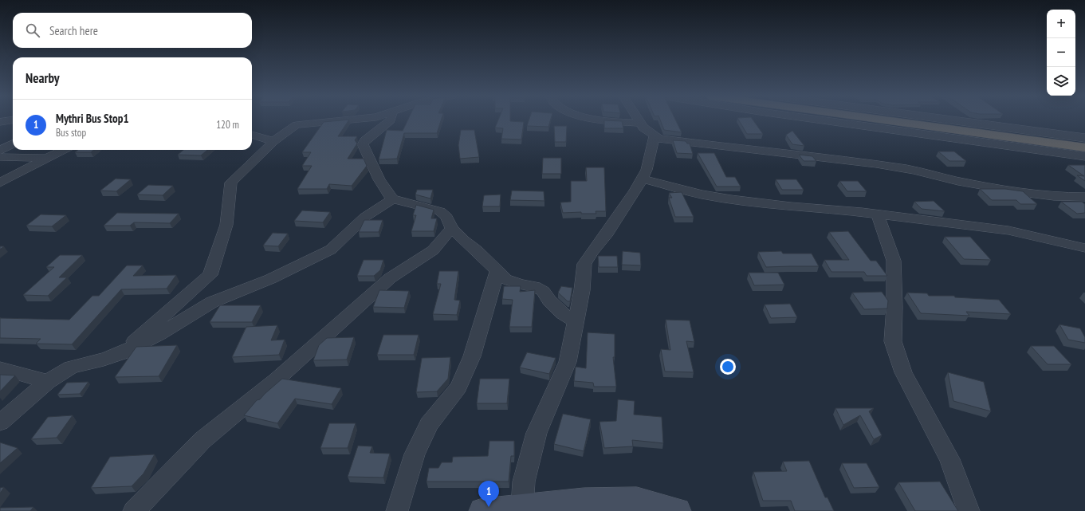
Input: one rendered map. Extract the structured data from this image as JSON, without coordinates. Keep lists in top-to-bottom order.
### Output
{
  "page": {
    "map_buttons": ["+", "−"],
    "search": "Search here",
    "heading": "Nearby",
    "list": [
      {
        "mark": "1",
        "name": "Mythri Bus Stop1",
        "note": "Bus stop",
        "value": "120 m"
      }
    ],
    "pins": "1"
  }
}
